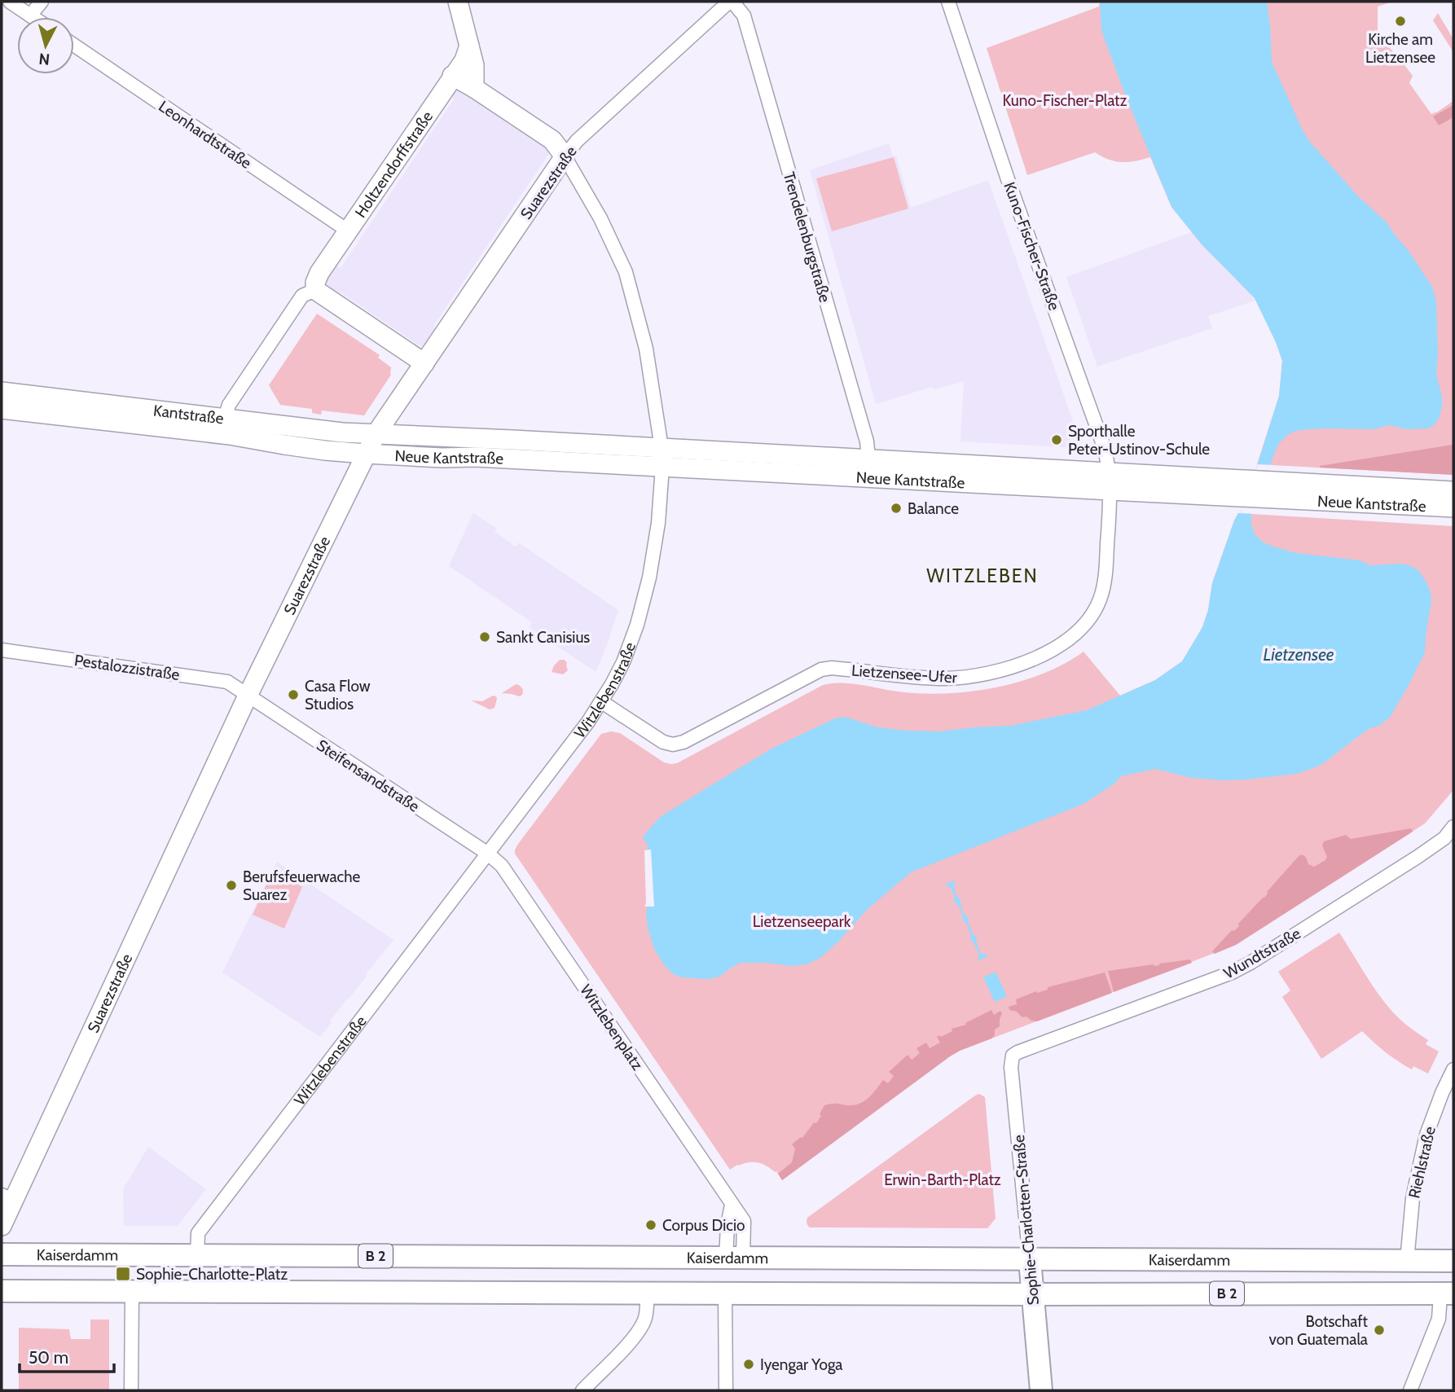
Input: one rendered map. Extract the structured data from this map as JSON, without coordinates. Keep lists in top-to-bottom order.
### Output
{
  "streets": {
    "main road": [
      "Holtzendorffstraße",
      "Suarezstraße",
      "Kantstraße",
      "Neue Kantstraße",
      "Witzlebenstraße",
      "Sophie-Charlotten-Straße",
      "Kaiserdamm",
      "B 2"
    ],
    "street": [
      "Leonhardtstraße",
      "Trendelenburgstraße",
      "Kuno-Fischer-Straße",
      "Pestalozzistraße",
      "Lietzensee-Ufer",
      "Steifensandstraße",
      "Wundtstraße",
      "Witzlebenplatz",
      "Riehlstraße"
    ]
  },
  "crossings": [
    ["Leonhardtstraße", "Holtzendorffstraße"],
    ["Holtzendorffstraße", "Kantstraße"],
    ["Holtzendorffstraße", "Witzlebenstraße"],
    ["Suarezstraße", "Trendelenburgstraße"],
    ["Suarezstraße", "Kantstraße"],
    ["Suarezstraße", "Neue Kantstraße"],
    ["Suarezstraße", "Pestalozzistraße"],
    ["Suarezstraße", "Witzlebenstraße"],
    ["Suarezstraße", "Steifensandstraße"],
    ["Trendelenburgstraße", "Neue Kantstraße"],
    ["Kuno-Fischer-Straße", "Neue Kantstraße"],
    ["Kuno-Fischer-Straße", "Lietzensee-Ufer"],
    ["Kantstraße", "Neue Kantstraße"],
    ["Neue Kantstraße", "Lietzensee-Ufer"],
    ["Neue Kantstraße", "Witzlebenstraße"],
    ["Pestalozzistraße", "Steifensandstraße"],
    ["Lietzensee-Ufer", "Witzlebenstraße"],
    ["Witzlebenstraße", "Steifensandstraße"],
    ["Witzlebenstraße", "Witzlebenplatz"],
    ["Witzlebenstraße", "Kaiserdamm"],
    ["Steifensandstraße", "Witzlebenplatz"],
    ["Wundtstraße", "Sophie-Charlotten-Straße"],
    ["Witzlebenplatz", "Kaiserdamm"],
    ["Riehlstraße", "Kaiserdamm"],
    ["Sophie-Charlotten-Straße", "Kaiserdamm"],
    ["Sophie-Charlotten-Straße", "B 2"]
  ],
  "districts": ["WITZLEBEN"],
  "water": ["Lietzensee"],
  "parks": ["Kuno-Fischer-Platz", "Lietzenseepark", "Erwin-Barth-Platz"],
  "places": {
    "other": [
      "Kirche am Lietzensee",
      "Sporthalle Peter-Ustinov-Schule",
      "Balance",
      "Sankt Canisius",
      "Casa Flow Studios",
      "Berufsfeuerwache Suarez",
      "Corpus Dicio",
      "Botschaft von Guatemala",
      "Iyengar Yoga"
    ],
    "transit": ["Sophie-Charlotte-Platz"]
  },
  "scale_bar": "50 m",
  "north": "bottom"
}
